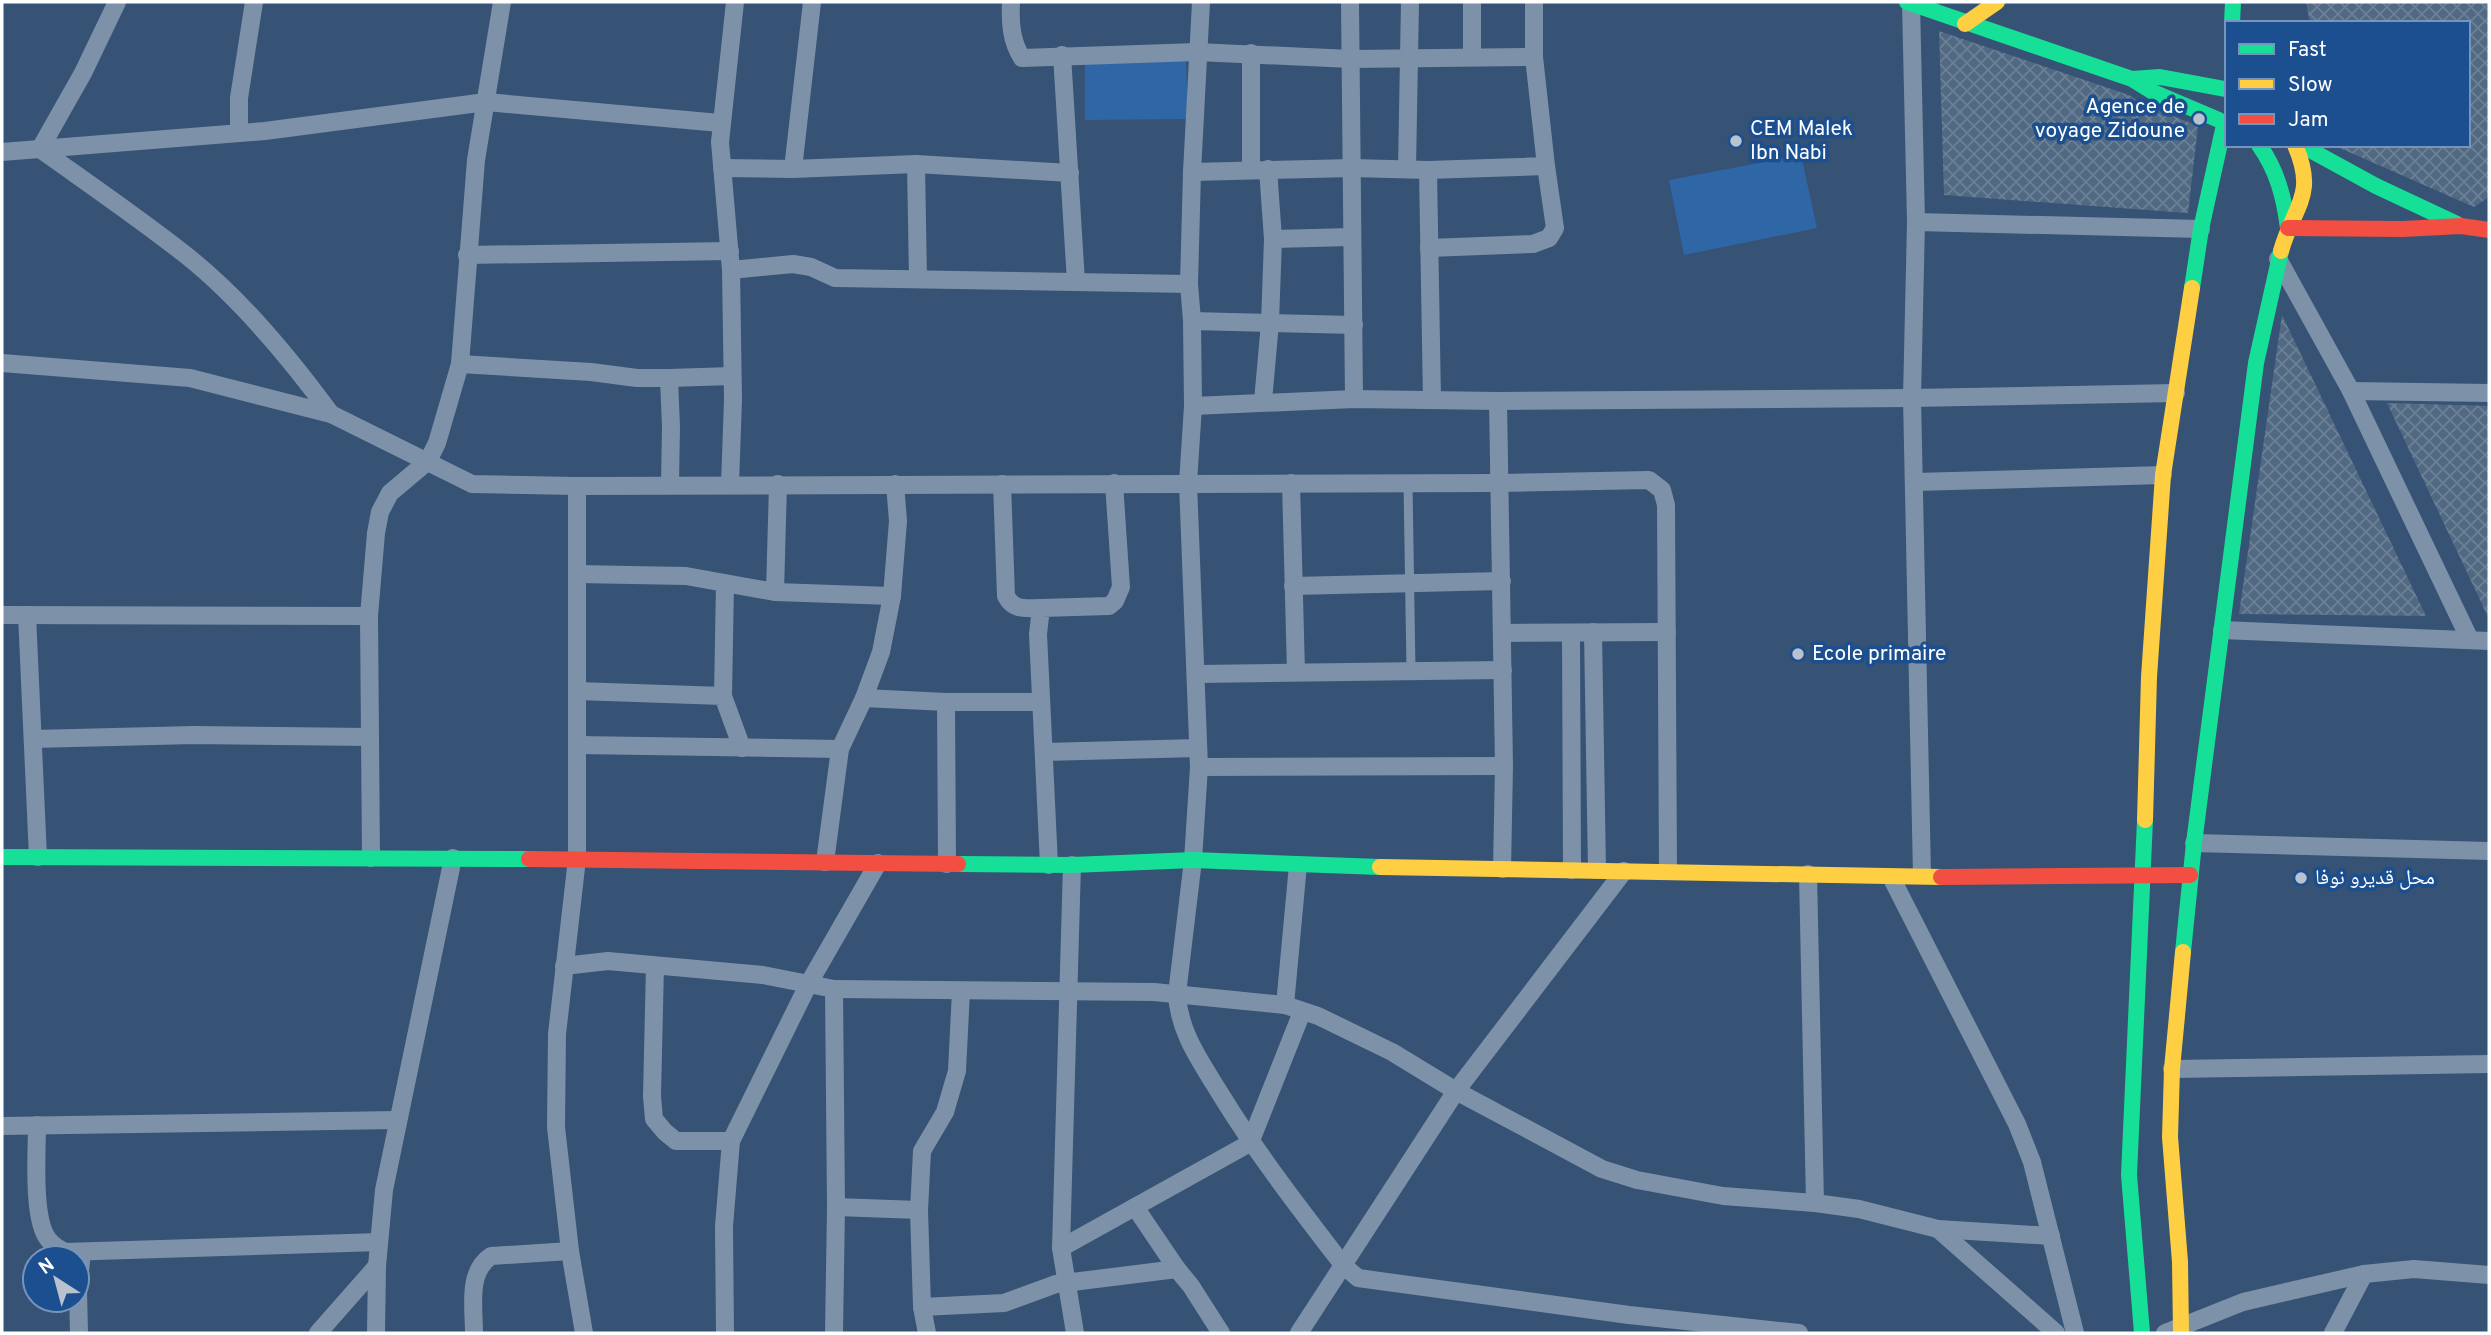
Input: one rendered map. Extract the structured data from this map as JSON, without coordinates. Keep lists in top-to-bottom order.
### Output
{
  "places": [
    "Agence de voyage Zidoune",
    "CEM Malek Ibn Nabi",
    "Ecole primaire",
    "محل قديرو نوفا"
  ],
  "legend": ["Fast", "Slow", "Jam"],
  "north": "top left"
}
